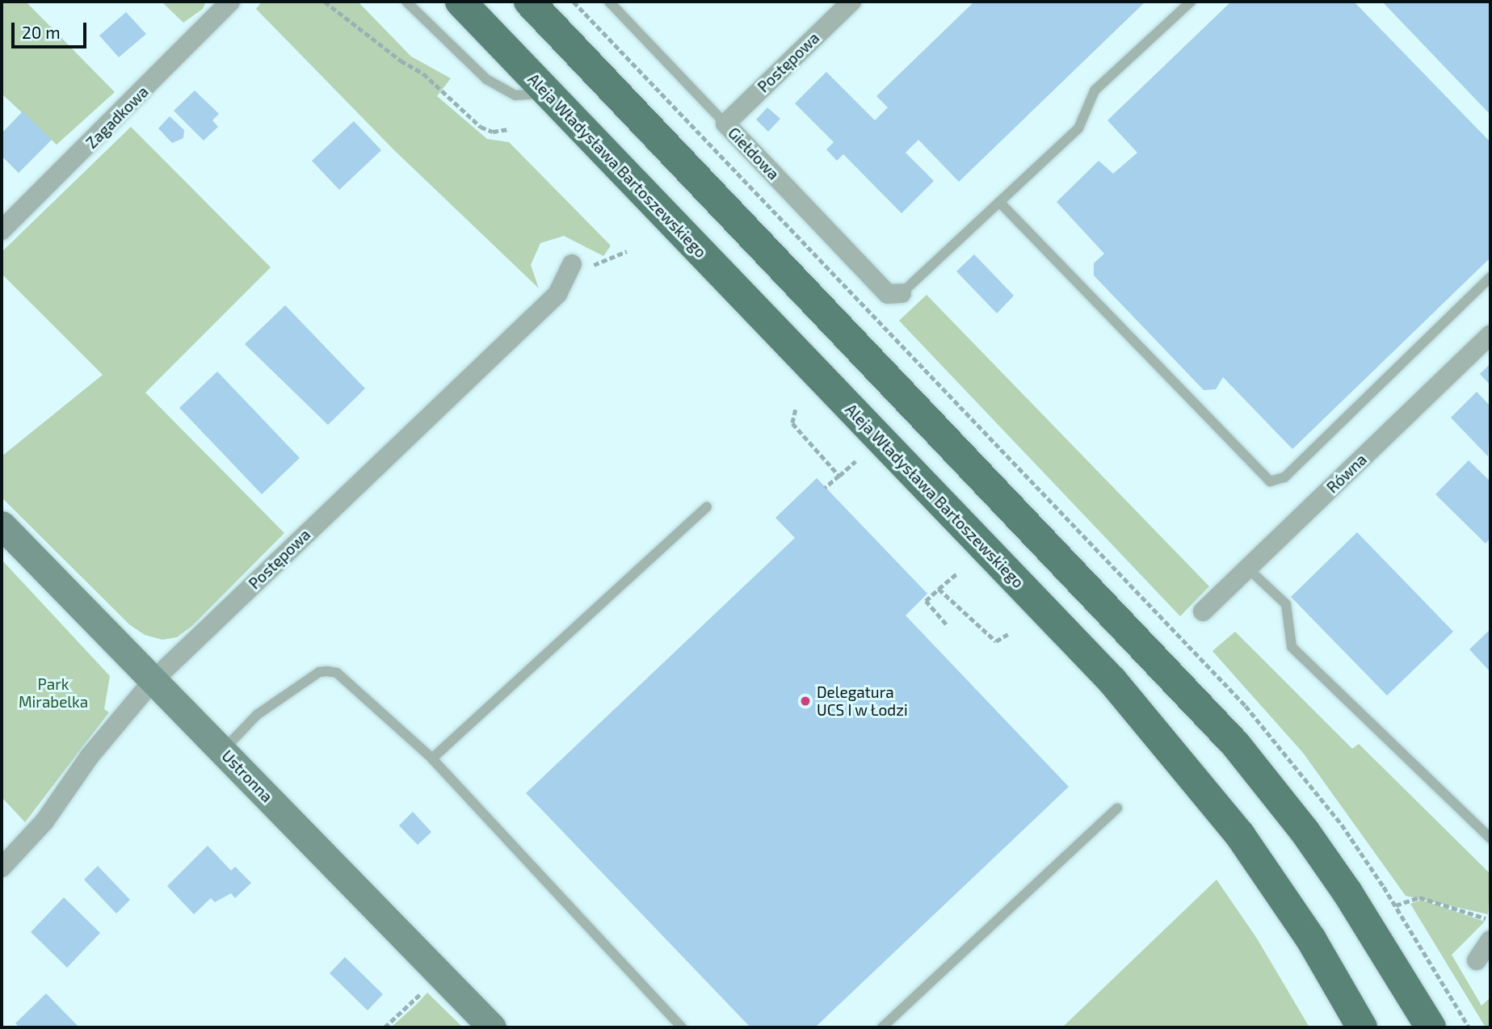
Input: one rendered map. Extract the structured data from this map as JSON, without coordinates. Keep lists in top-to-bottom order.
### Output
{
  "streets": {
    "main road": ["Aleja Władysława Bartoszewskiego"],
    "street": [
      "Postępowa",
      "Zagadkowa",
      "Giełdowa",
      "Równa",
      "Ustronna"
    ]
  },
  "crossings": [
    ["Postępowa", "Giełdowa"],
    ["Postępowa", "Ustronna"]
  ],
  "parks": ["Park Mirabelka"],
  "places": ["Delegatura UCS I w Łodzi"],
  "scale_bar": "20 m"
}
